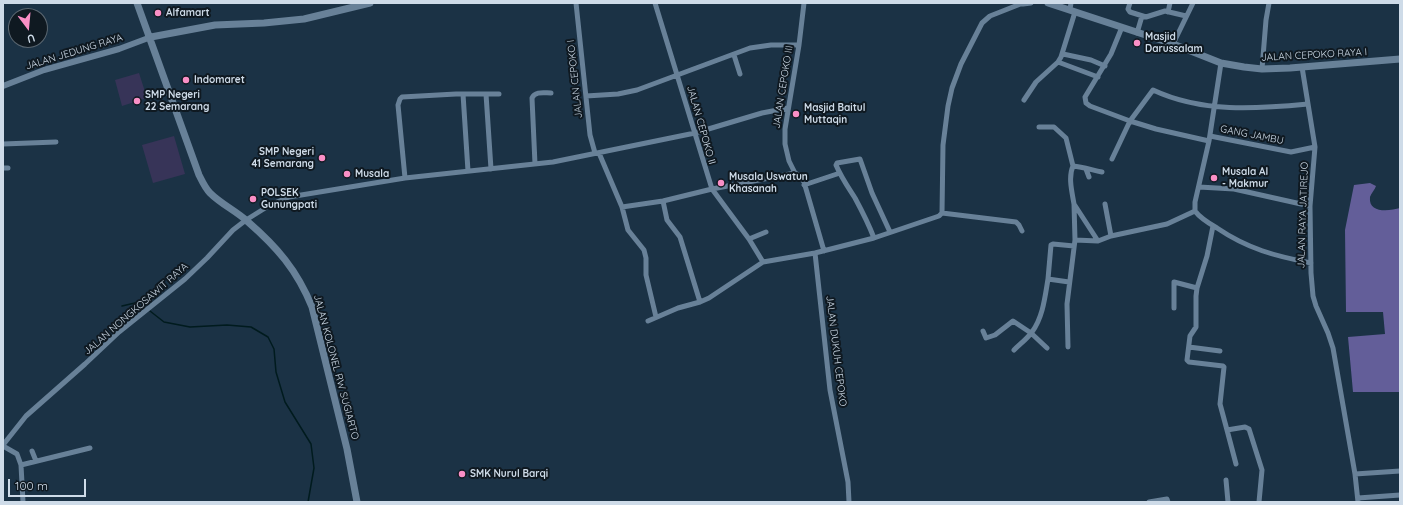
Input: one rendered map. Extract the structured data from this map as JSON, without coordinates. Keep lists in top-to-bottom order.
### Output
{
  "streets": {
    "main road": ["JALAN CEPOKO RAYA I", "JALAN KOLONEL RW SUGIARTO"],
    "street": [
      "JALAN JEDUNG RAYA",
      "JALAN CEPOKO I",
      "JALAN CEPOKO III",
      "JALAN CEPOKO II",
      "GANG JAMBU",
      "JALAN RAYA JATIREJO",
      "JALAN NONGKOSAWIT RAYA",
      "JALAN DUKUH CEPOKO"
    ]
  },
  "crossings": [
    ["JALAN JEDUNG RAYA", "JALAN KOLONEL RW SUGIARTO"],
    ["JALAN CEPOKO RAYA I", "JALAN RAYA JATIREJO"],
    ["GANG JAMBU", "JALAN RAYA JATIREJO"],
    ["JALAN NONGKOSAWIT RAYA", "JALAN KOLONEL RW SUGIARTO"]
  ],
  "places": [
    "Alfamart",
    "Masjid Darussalam",
    "Indomaret",
    "SMP Negeri 22 Semarang",
    "Masjid Baitul Muttaqin",
    "SMP Negeri 41 Semarang",
    "Musala",
    "Musala Al - Makmur",
    "Musala Uswatun Khasanah",
    "POLSEK Gunungpati",
    "SMK Nurul Barqi"
  ],
  "scale_bar": "100 m",
  "north": "bottom"
}
